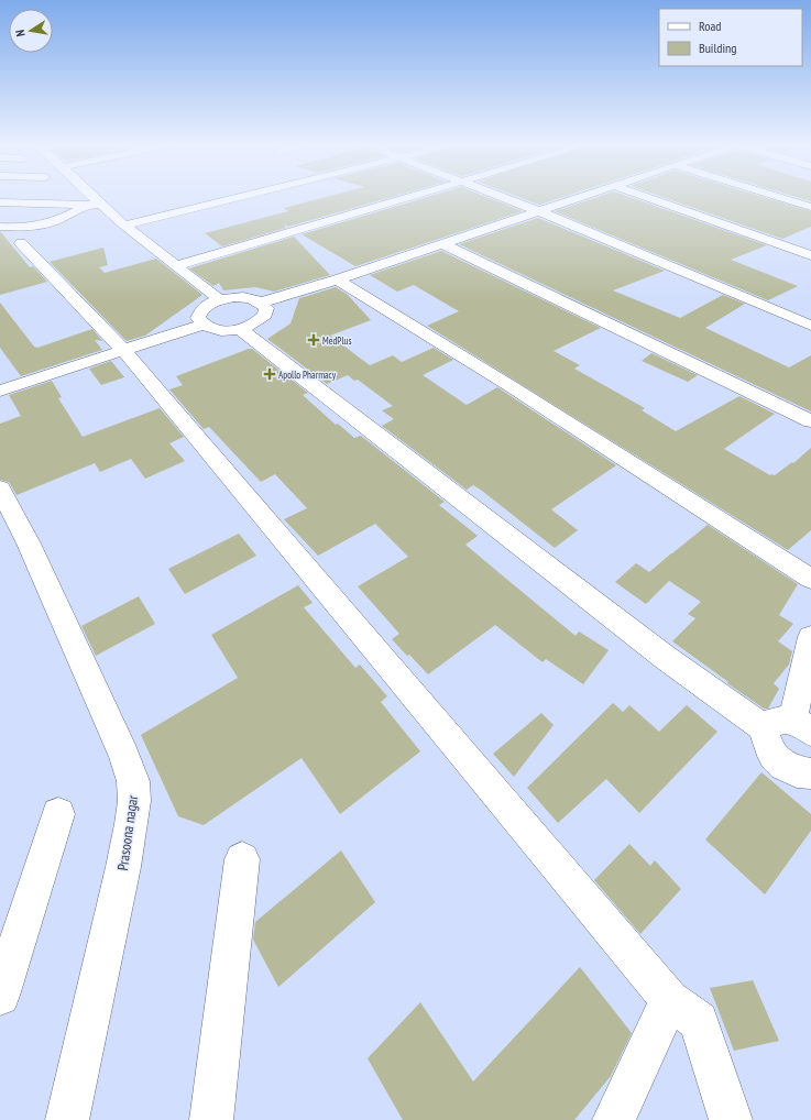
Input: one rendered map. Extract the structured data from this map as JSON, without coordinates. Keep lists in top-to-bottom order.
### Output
{
  "streets": {
    "street": ["Prasoona nagar"]
  },
  "places": {
    "health": ["MedPlus", "Apollo Pharmacy"]
  },
  "legend": ["Road", "Building"],
  "north": "left"
}
